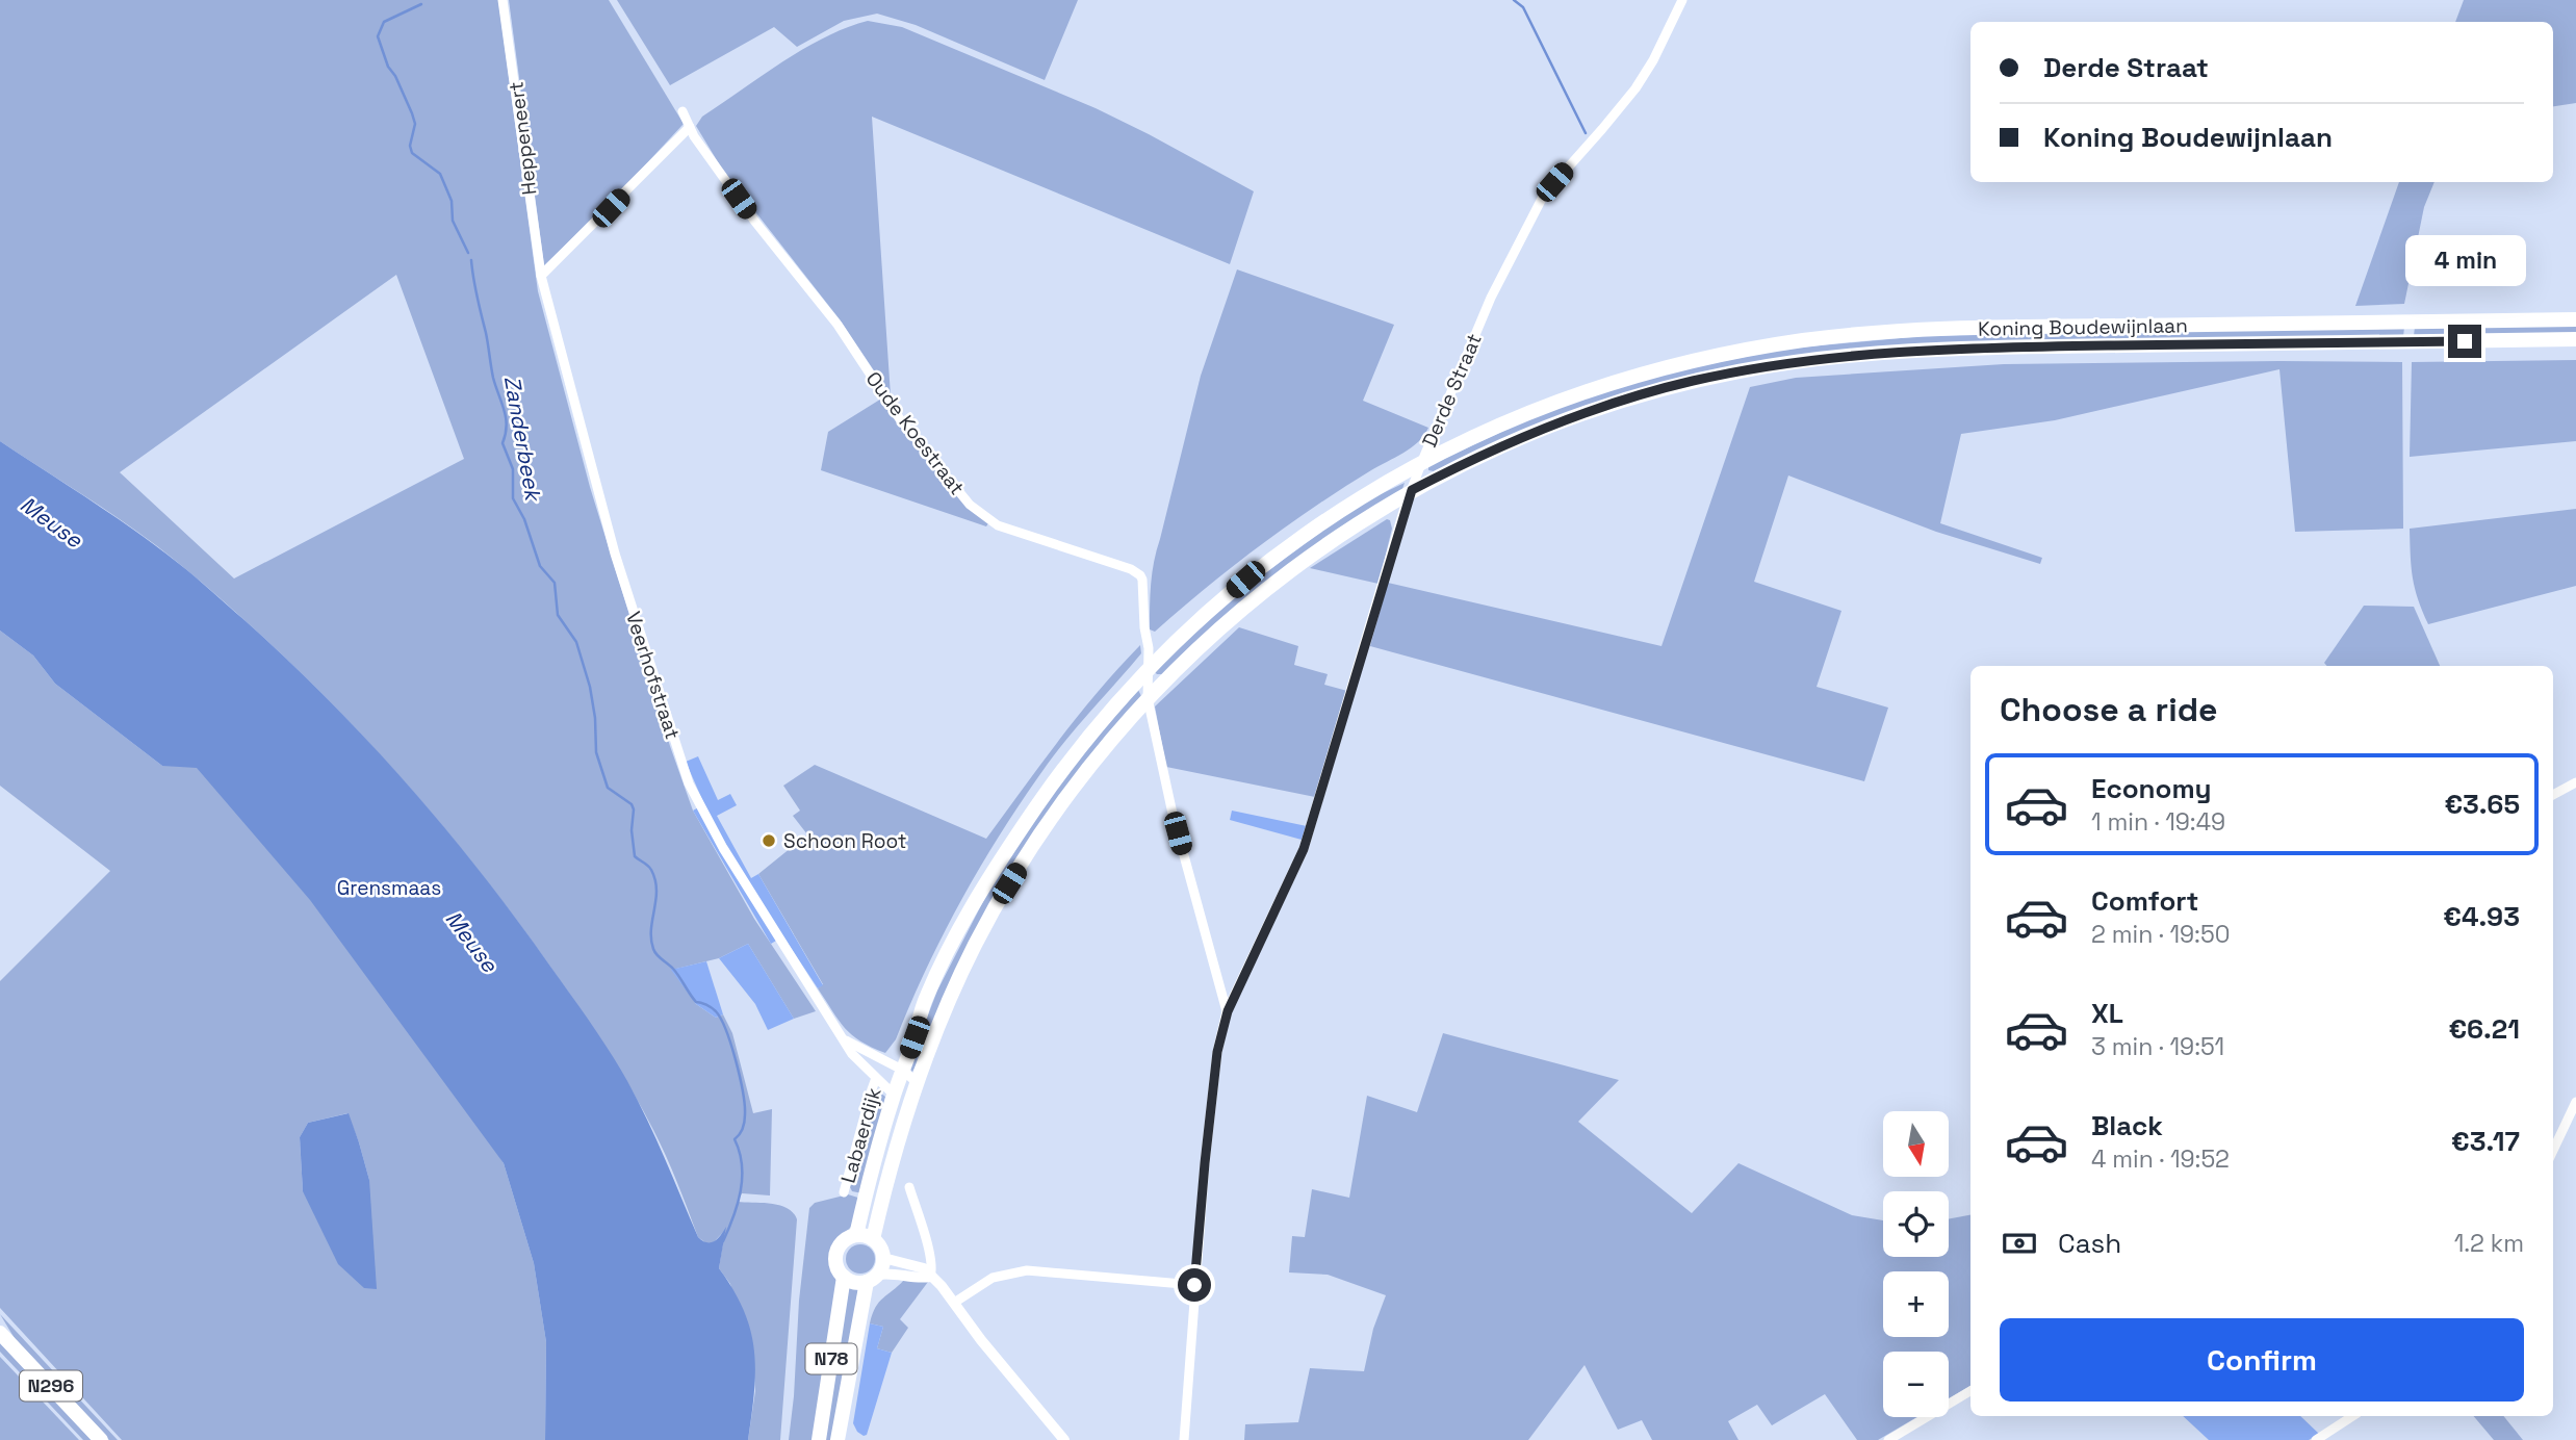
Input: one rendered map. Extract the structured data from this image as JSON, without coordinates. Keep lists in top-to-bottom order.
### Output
{
  "streets": {
    "main road": ["Koning Boudewijnlaan", "N78", "N296"],
    "street": [
      "Heppeneert",
      "Derde Straat",
      "Oude Koestraat",
      "Veerhofstraat",
      "Labaerdijk"
    ]
  },
  "crossings": [
    ["Heppeneert", "Veerhofstraat"],
    ["Koning Boudewijnlaan", "Derde Straat"],
    ["Koning Boudewijnlaan", "Oude Koestraat"],
    ["Koning Boudewijnlaan", "Veerhofstraat"],
    ["Koning Boudewijnlaan", "N78"],
    ["Derde Straat", "Oude Koestraat"],
    ["Veerhofstraat", "Labaerdijk"]
  ],
  "water": ["Zanderbeek", "Meuse"],
  "parks": ["Grensmaas"],
  "places": ["Schoon Root"],
  "north": "bottom",
  "page": {
    "banner": ["Derde Straat", "Koning Boudewijnlaan"],
    "bubble": "4 min",
    "heading": "Choose a ride",
    "list": [
      {
        "name": "Economy",
        "note": "1 min · 19:49",
        "value": "€3.65"
      },
      {
        "name": "Comfort",
        "note": "2 min · 19:50",
        "value": "€4.93"
      },
      {
        "name": "XL",
        "note": "3 min · 19:51",
        "value": "€6.21"
      },
      {
        "name": "Black",
        "note": "4 min · 19:52",
        "value": "€3.17"
      }
    ],
    "map_buttons": ["+", "−"],
    "pay": ["Cash", "1.2 km"],
    "buttons": "Confirm"
  }
}
